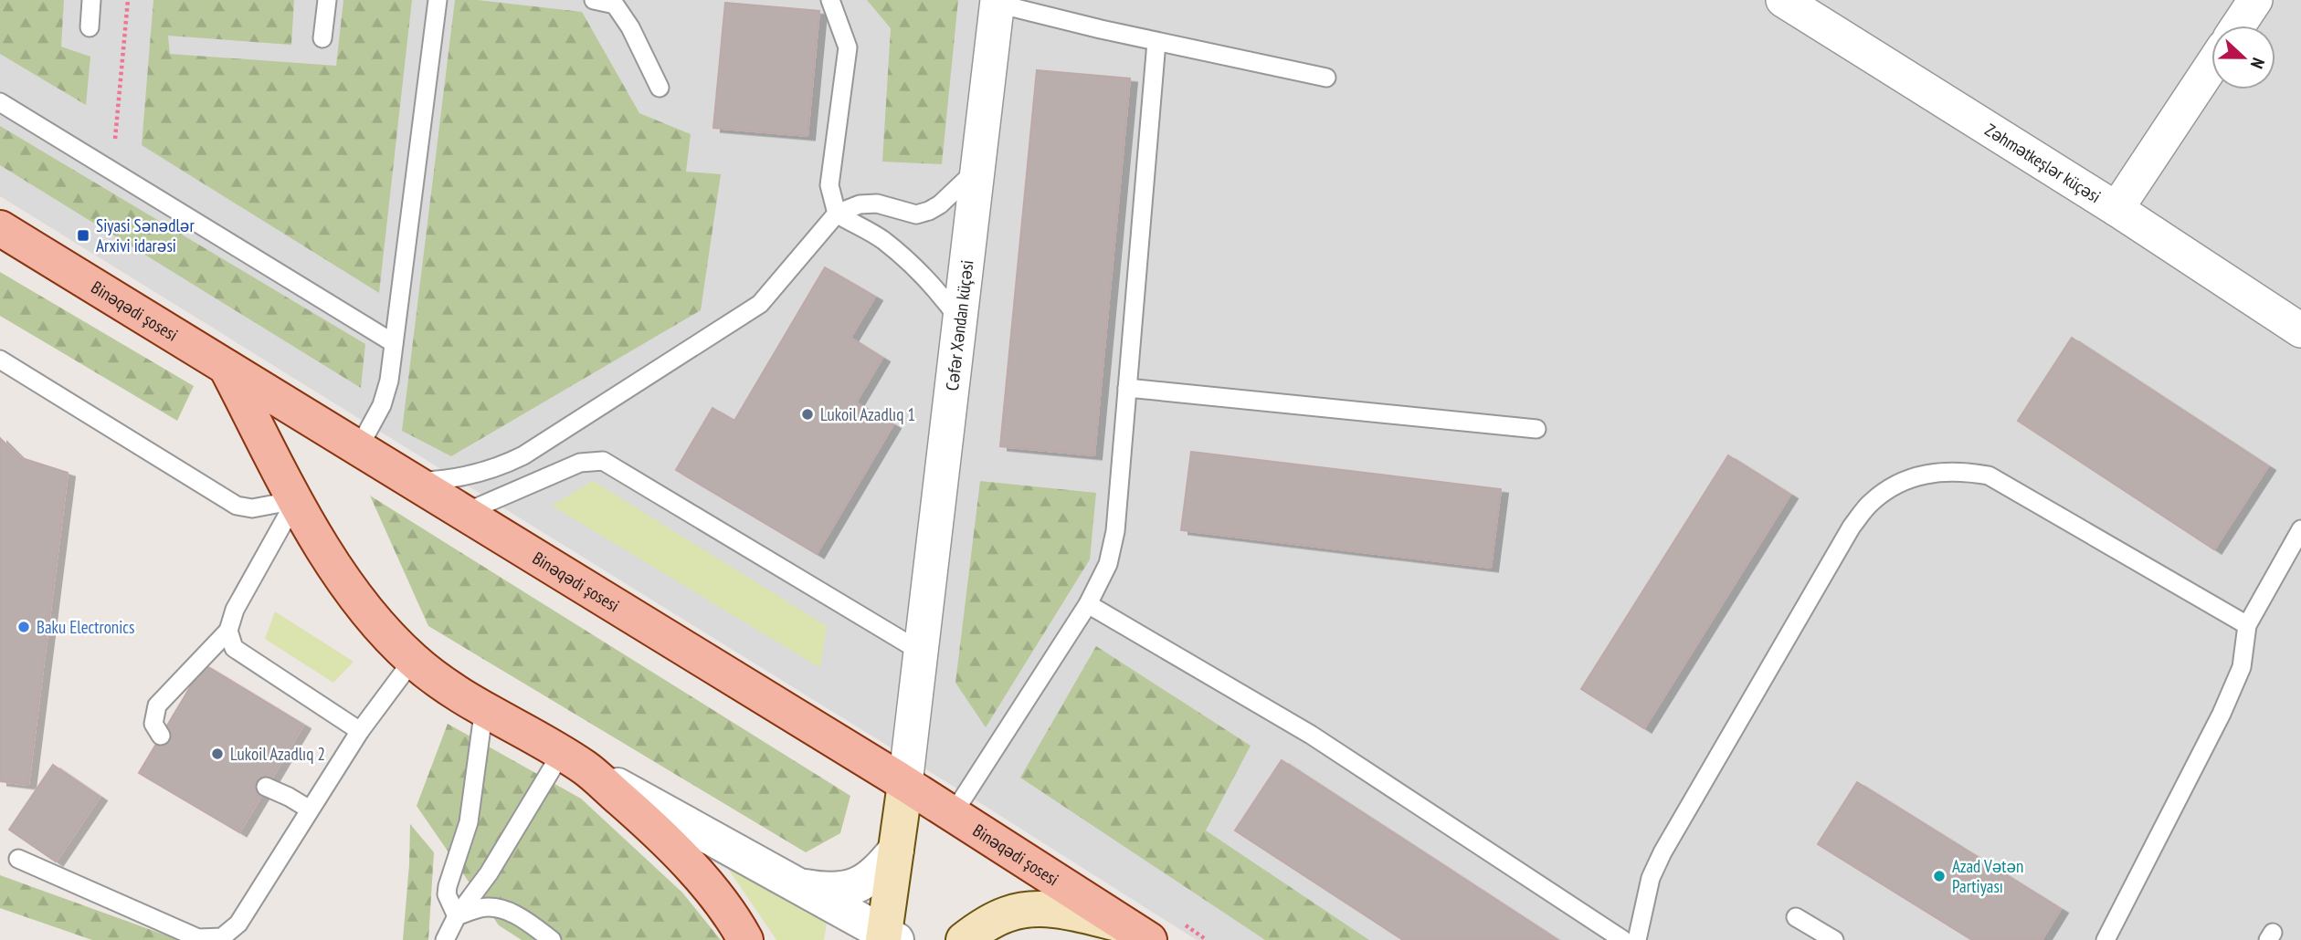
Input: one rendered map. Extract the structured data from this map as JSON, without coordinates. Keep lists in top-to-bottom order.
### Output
{
  "streets": {
    "main road": ["Binəqədi şosesi"],
    "street": ["Zəhmətkeşlər küçəsi", "Cəfər Xəndan küçəsi"]
  },
  "crossings": [
    ["Binəqədi şosesi", "Cəfər Xəndan küçəsi"]
  ],
  "places": {
    "transit": ["Siyasi Sənədlər Arxivi idarəsi"],
    "other": [
      "Lukoil Azadlıq 1",
      "Baku Electronics",
      "Lukoil Azadlıq 2",
      "Azad Vətən Partiyası"
    ]
  },
  "north": "right"
}
